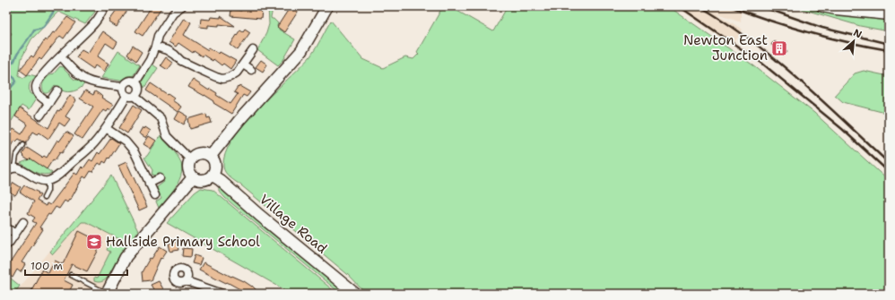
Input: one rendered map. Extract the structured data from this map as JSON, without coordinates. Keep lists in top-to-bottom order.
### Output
{
  "streets": {
    "street": ["Village Road"]
  },
  "places": {
    "building": ["Newton East Junction"],
    "school or university": ["Hallside Primary School"]
  },
  "scale_bar": "100 m",
  "north": "top right"
}
